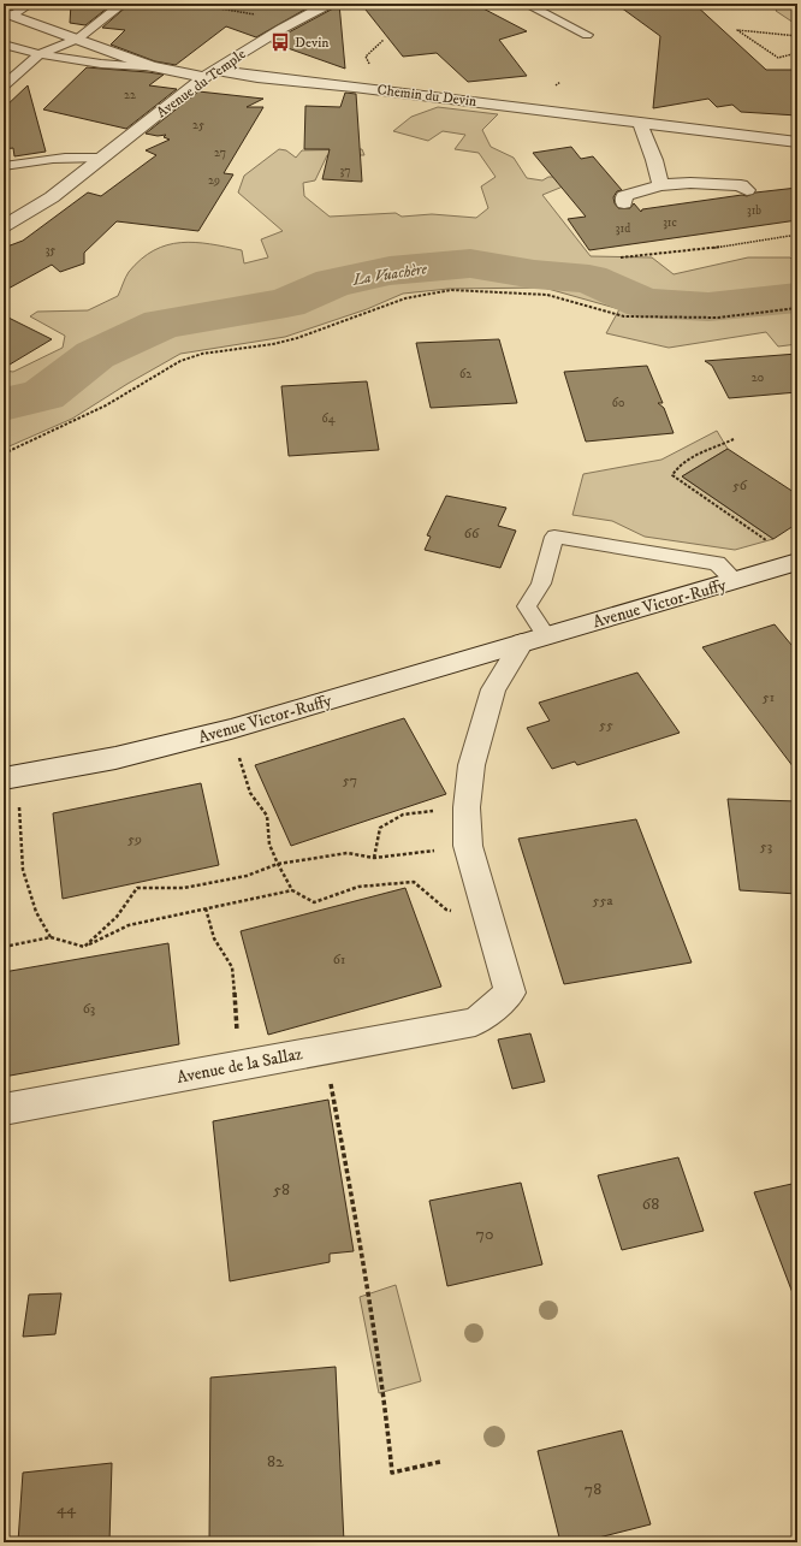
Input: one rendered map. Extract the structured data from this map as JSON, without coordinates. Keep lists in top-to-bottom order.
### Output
{
  "streets": {
    "street": [
      "Avenue du Temple",
      "Chemin du Devin",
      "Avenue Victor-Ruffy",
      "Avenue de la Sallaz"
    ]
  },
  "crossings": [
    ["Avenue du Temple", "Chemin du Devin"]
  ],
  "water": ["La Vuachère"],
  "places": {
    "bus stop": ["Devin"]
  },
  "house_numbers": [
    "22",
    "25",
    "27",
    "37",
    "29",
    "31b",
    "31c",
    "31d",
    "35",
    "62",
    "20",
    "60",
    "64",
    "56",
    "66",
    "51",
    "55",
    "57",
    "59",
    "53",
    "55a",
    "61",
    "63",
    "58",
    "68",
    "70",
    "82",
    "78",
    "44"
  ]
}
